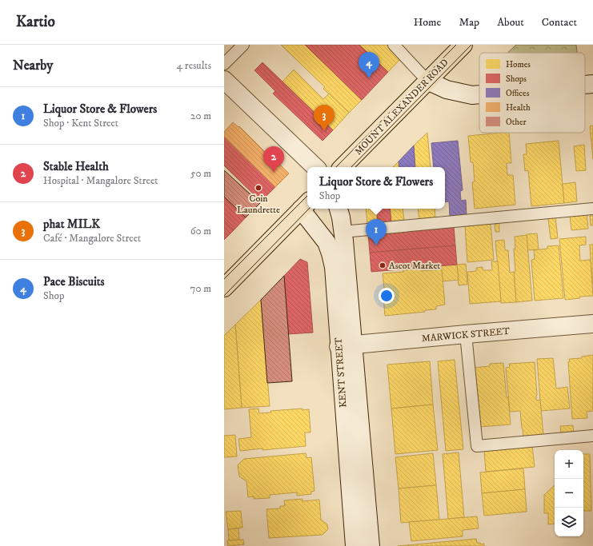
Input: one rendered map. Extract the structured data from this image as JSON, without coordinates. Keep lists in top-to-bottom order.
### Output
{
  "streets": {
    "main road": ["MOUNT ALEXANDER ROAD"],
    "street": ["MARWICK STREET", "KENT STREET"]
  },
  "crossings": [
    ["MARWICK STREET", "KENT STREET"]
  ],
  "places": ["Coin Laundrette", "Ascot Market"],
  "legend": [
    "Homes",
    "Shops",
    "Offices",
    "Health",
    "Other"
  ],
  "page": {
    "header": "Kartio",
    "nav": [
      "Home",
      "Map",
      "About",
      "Contact"
    ],
    "heading": ["Nearby", "4 results"],
    "pins": [
      "4",
      "3",
      "2",
      "1"
    ],
    "list": [
      {
        "mark": "1",
        "name": "Liquor Store & Flowers",
        "note": "Shop · Kent Street",
        "value": "20 m"
      },
      {
        "mark": "2",
        "name": "Stable Health",
        "note": "Hospital · Mangalore Street",
        "value": "50 m"
      },
      {
        "mark": "3",
        "name": "phat MILK",
        "note": "Café · Mangalore Street",
        "value": "60 m"
      },
      {
        "mark": "4",
        "name": "Pace Biscuits",
        "note": "Shop",
        "value": "70 m"
      }
    ],
    "popup": ["Liquor Store & Flowers", "Shop"],
    "map_buttons": ["+", "−"]
  }
}
